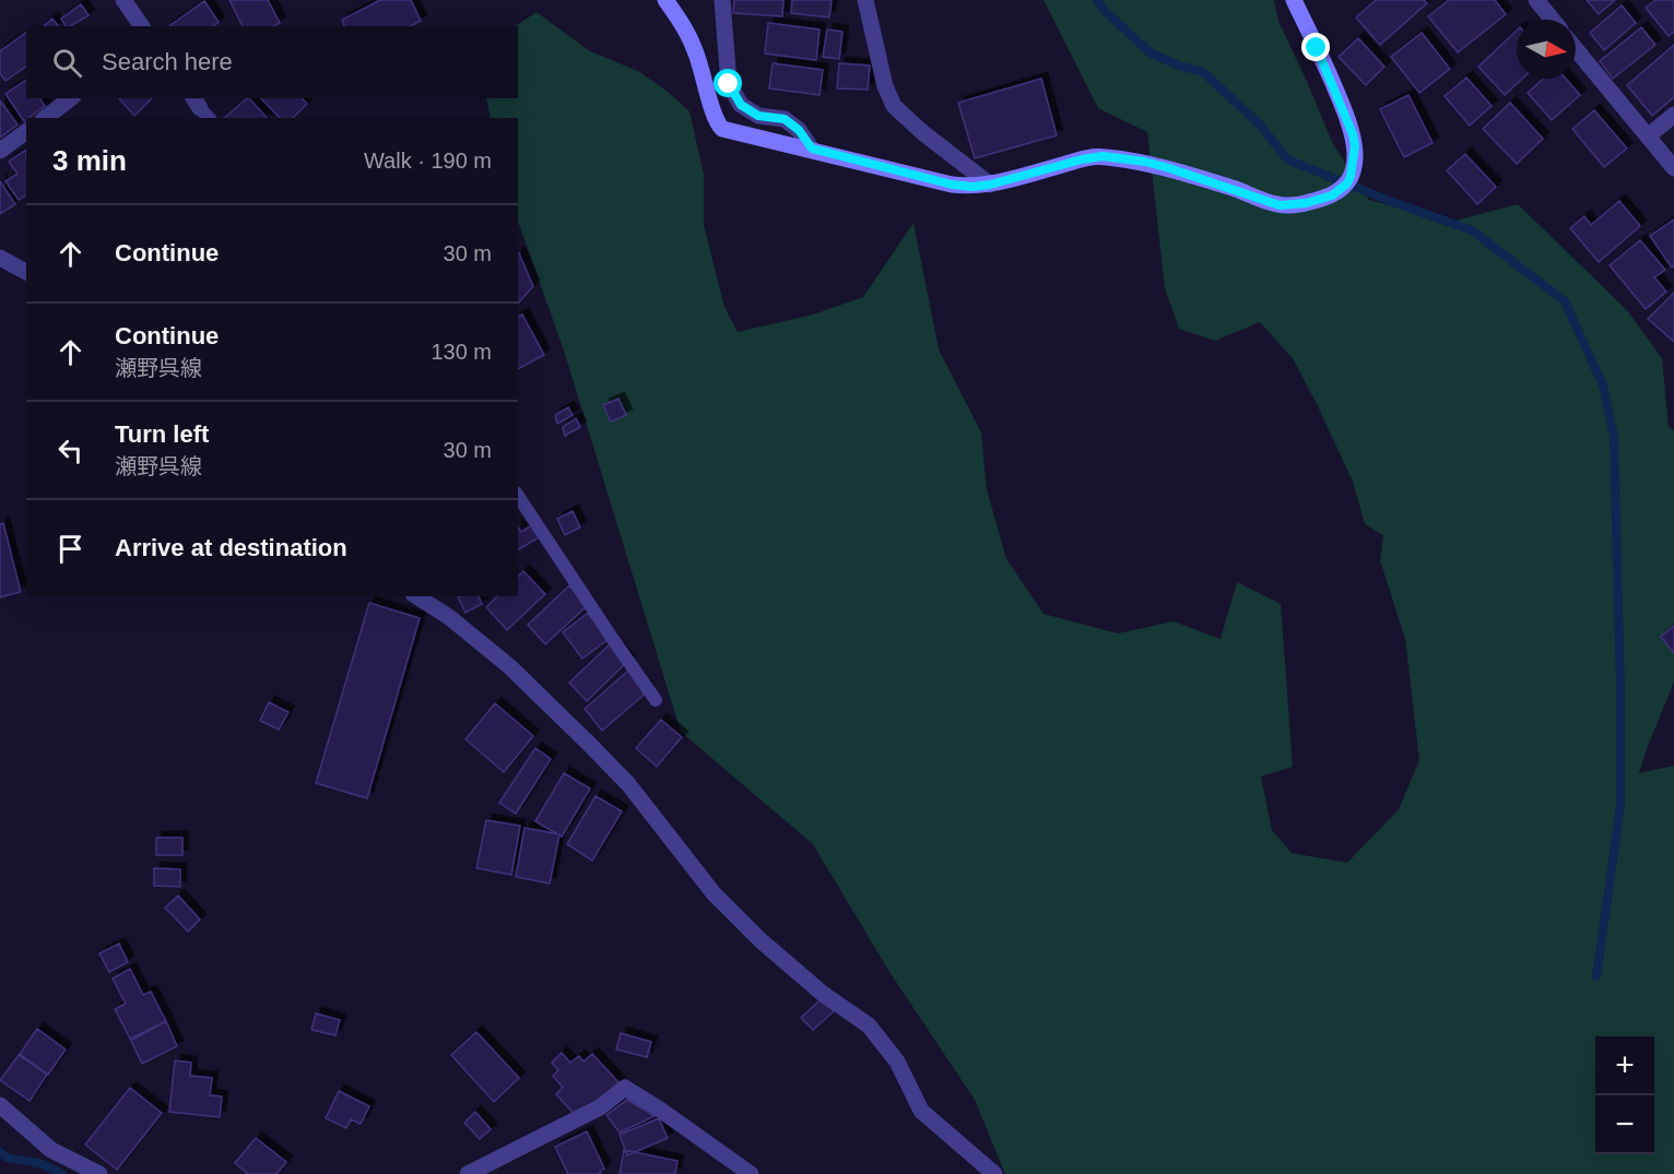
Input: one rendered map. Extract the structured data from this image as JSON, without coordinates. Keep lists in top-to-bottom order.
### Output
{
  "north": "right",
  "page": {
    "search": "Search here",
    "heading": ["3 min", "Walk · 190 m"],
    "list": [
      ["Continue", "30 m"],
      ["Continue", "瀬野呉線", "130 m"],
      ["Turn left", "瀬野呉線", "30 m"],
      "Arrive at destination"
    ],
    "map_buttons": ["+", "−"]
  }
}
